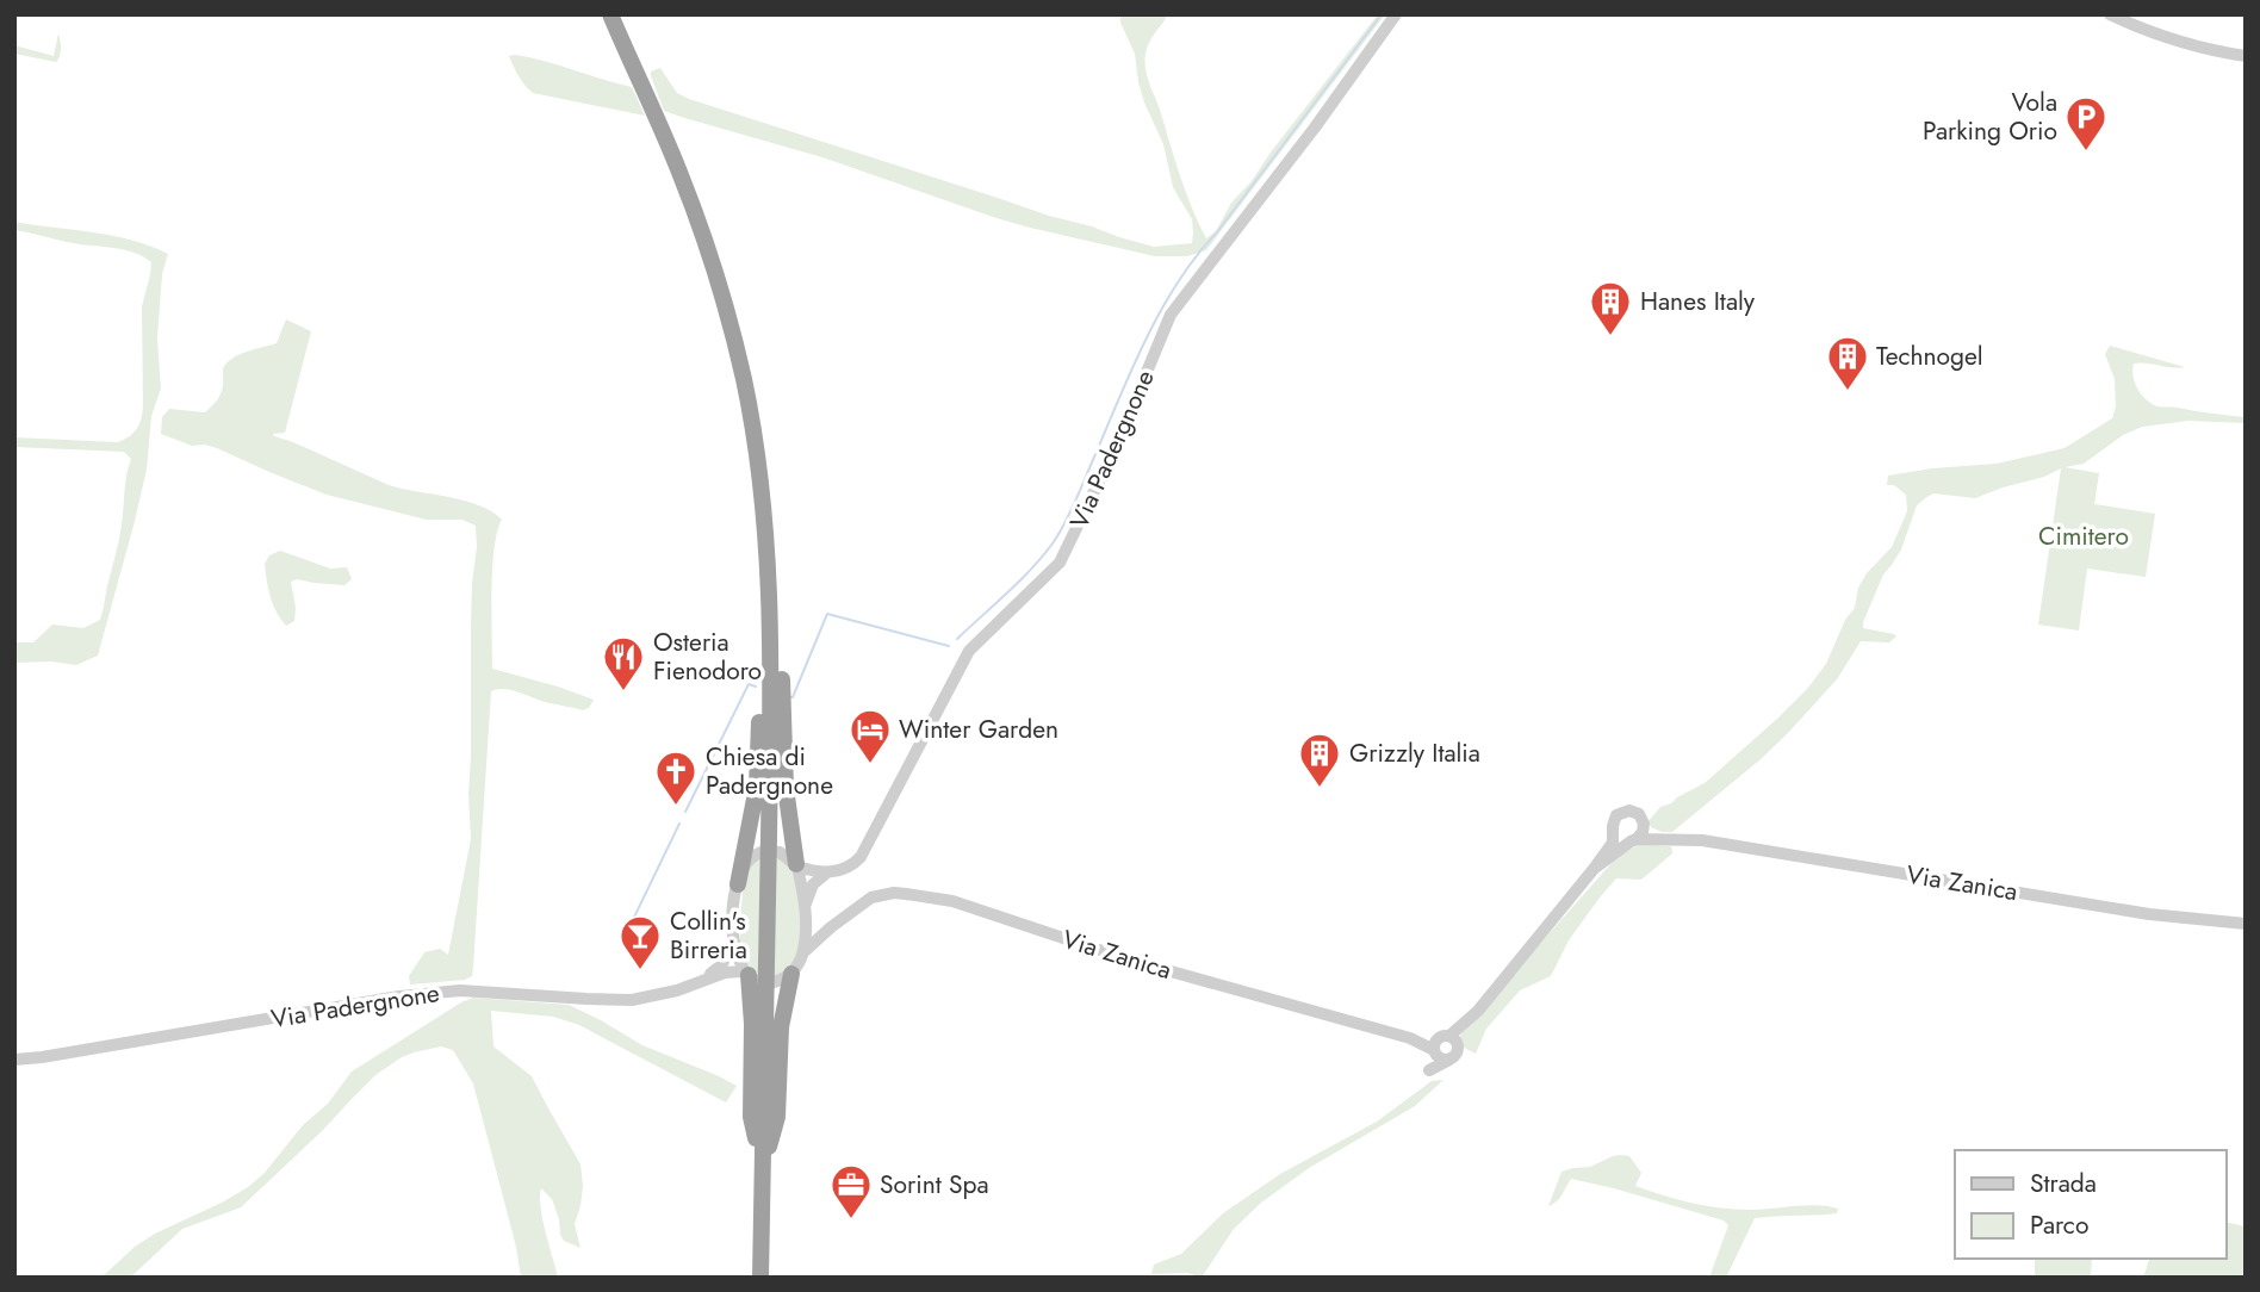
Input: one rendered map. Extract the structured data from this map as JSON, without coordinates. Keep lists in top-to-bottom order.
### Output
{
  "streets": {
    "street": ["Via Padergnone", "Via Zanica"]
  },
  "crossings": [
    ["Via Padergnone", "Via Zanica"]
  ],
  "parks": ["Cimitero"],
  "places": {
    "parking": ["Vola Parking Orio"],
    "building": ["Hanes Italy", "Technogel", "Grizzly Italia"],
    "restaurant": ["Osteria Fienodoro"],
    "hotel": ["Winter Garden"],
    "church": ["Chiesa di Padergnone"],
    "bar": ["Collin's Birreria"],
    "office": ["Sorint Spa"]
  },
  "legend": ["Strada", "Parco"]
}
